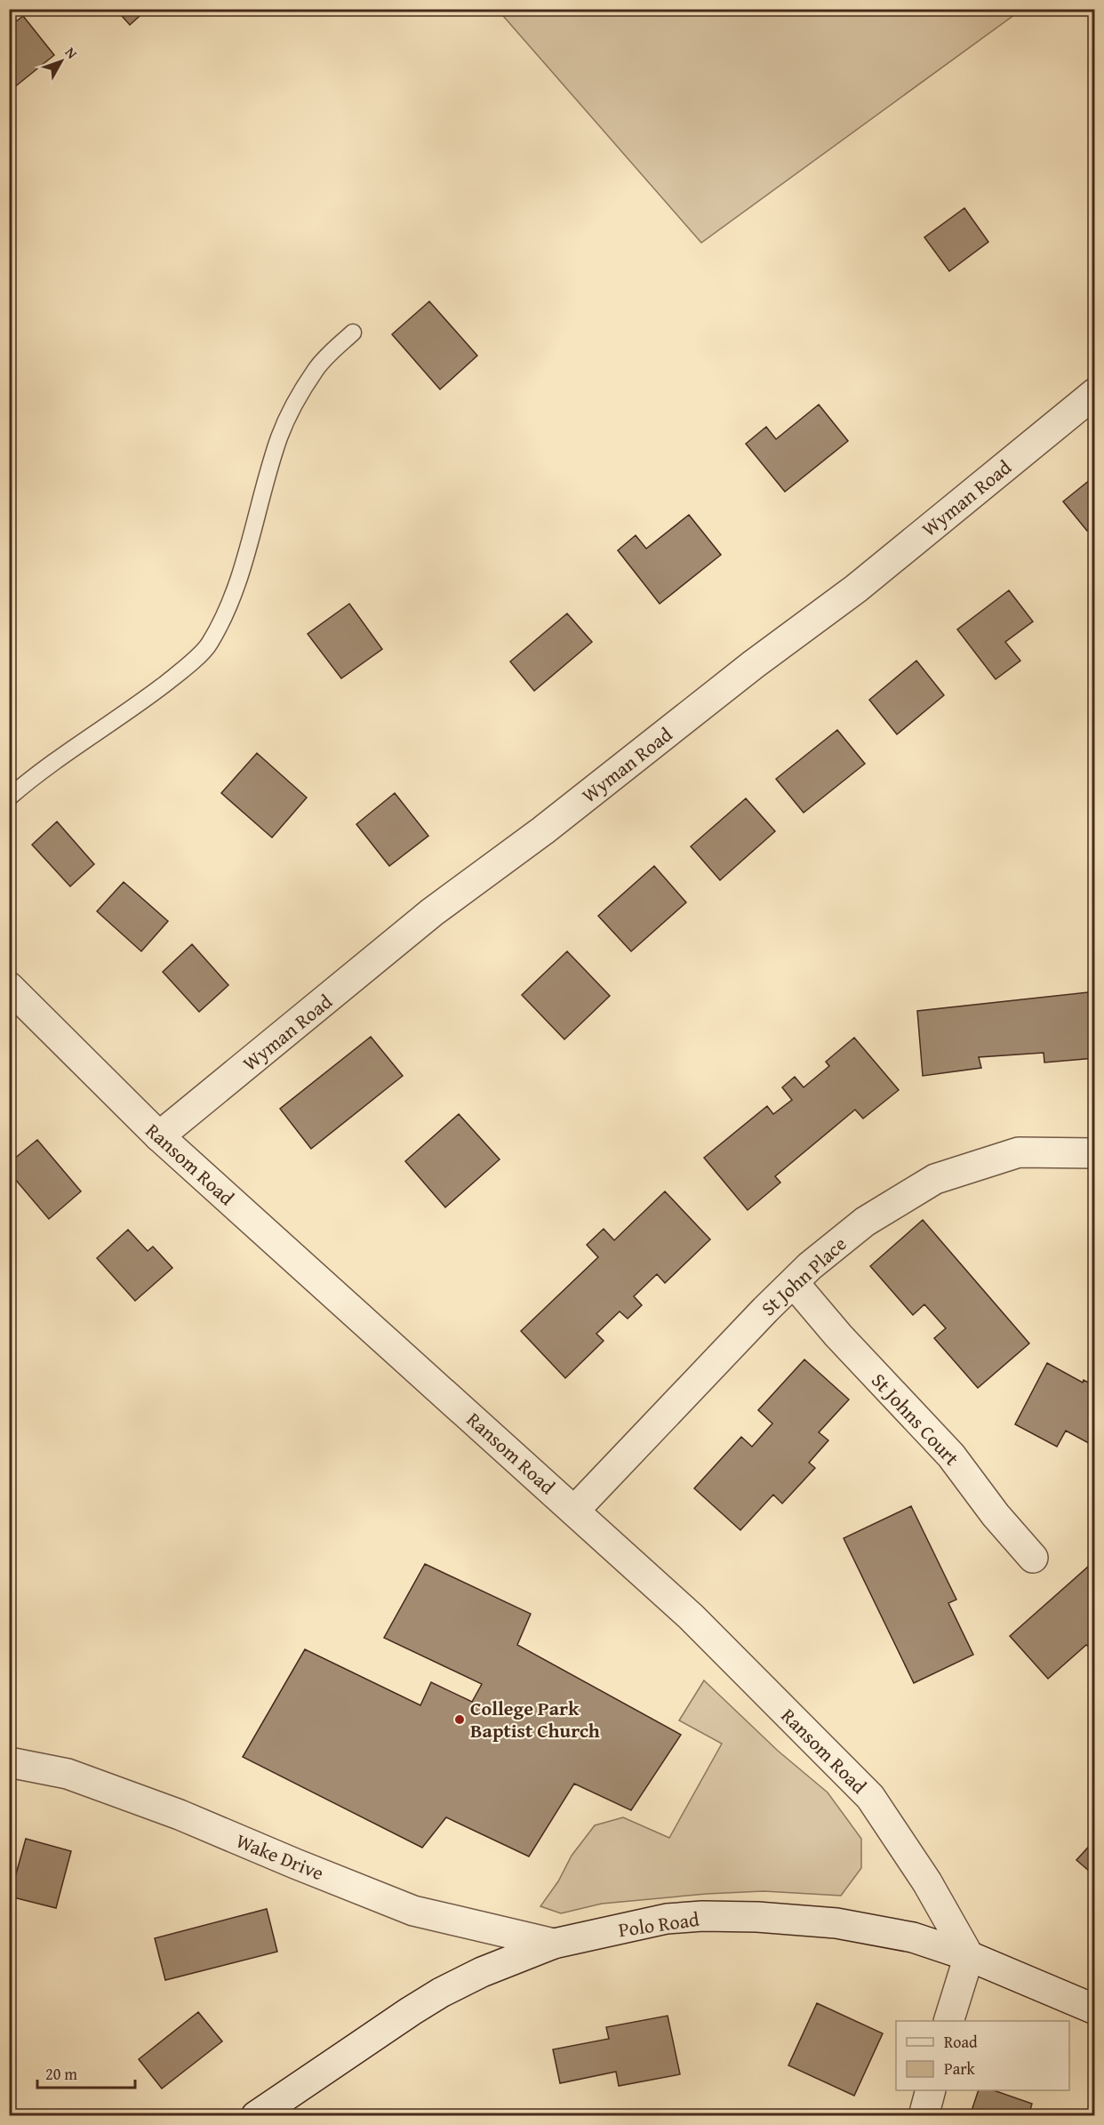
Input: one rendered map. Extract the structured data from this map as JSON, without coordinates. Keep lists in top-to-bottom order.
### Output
{
  "streets": {
    "street": [
      "Wyman Road",
      "Ransom Road",
      "St John Place",
      "St Johns Court",
      "Wake Drive",
      "Polo Road"
    ]
  },
  "crossings": [
    ["Wyman Road", "Ransom Road"],
    ["Ransom Road", "St John Place"],
    ["Ransom Road", "Polo Road"],
    ["St John Place", "St Johns Court"],
    ["Wake Drive", "Polo Road"]
  ],
  "places": ["College Park Baptist Church"],
  "legend": ["Road", "Park"],
  "scale_bar": "20 m",
  "north": "top right"
}
